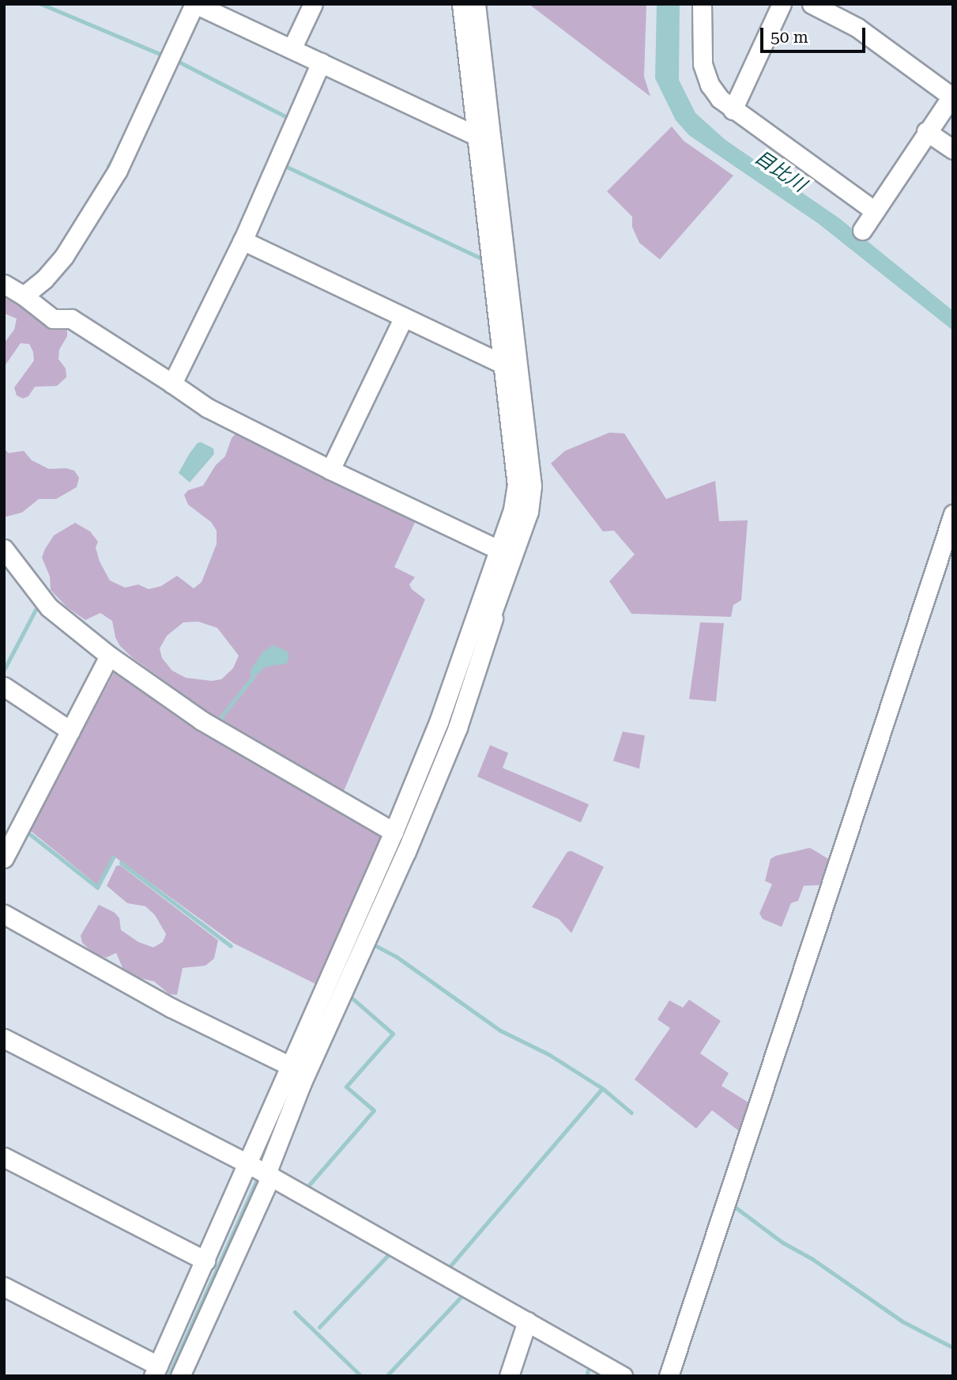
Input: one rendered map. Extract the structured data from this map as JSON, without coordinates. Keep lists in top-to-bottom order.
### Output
{
  "water": ["目比川"],
  "scale_bar": "50 m"
}
